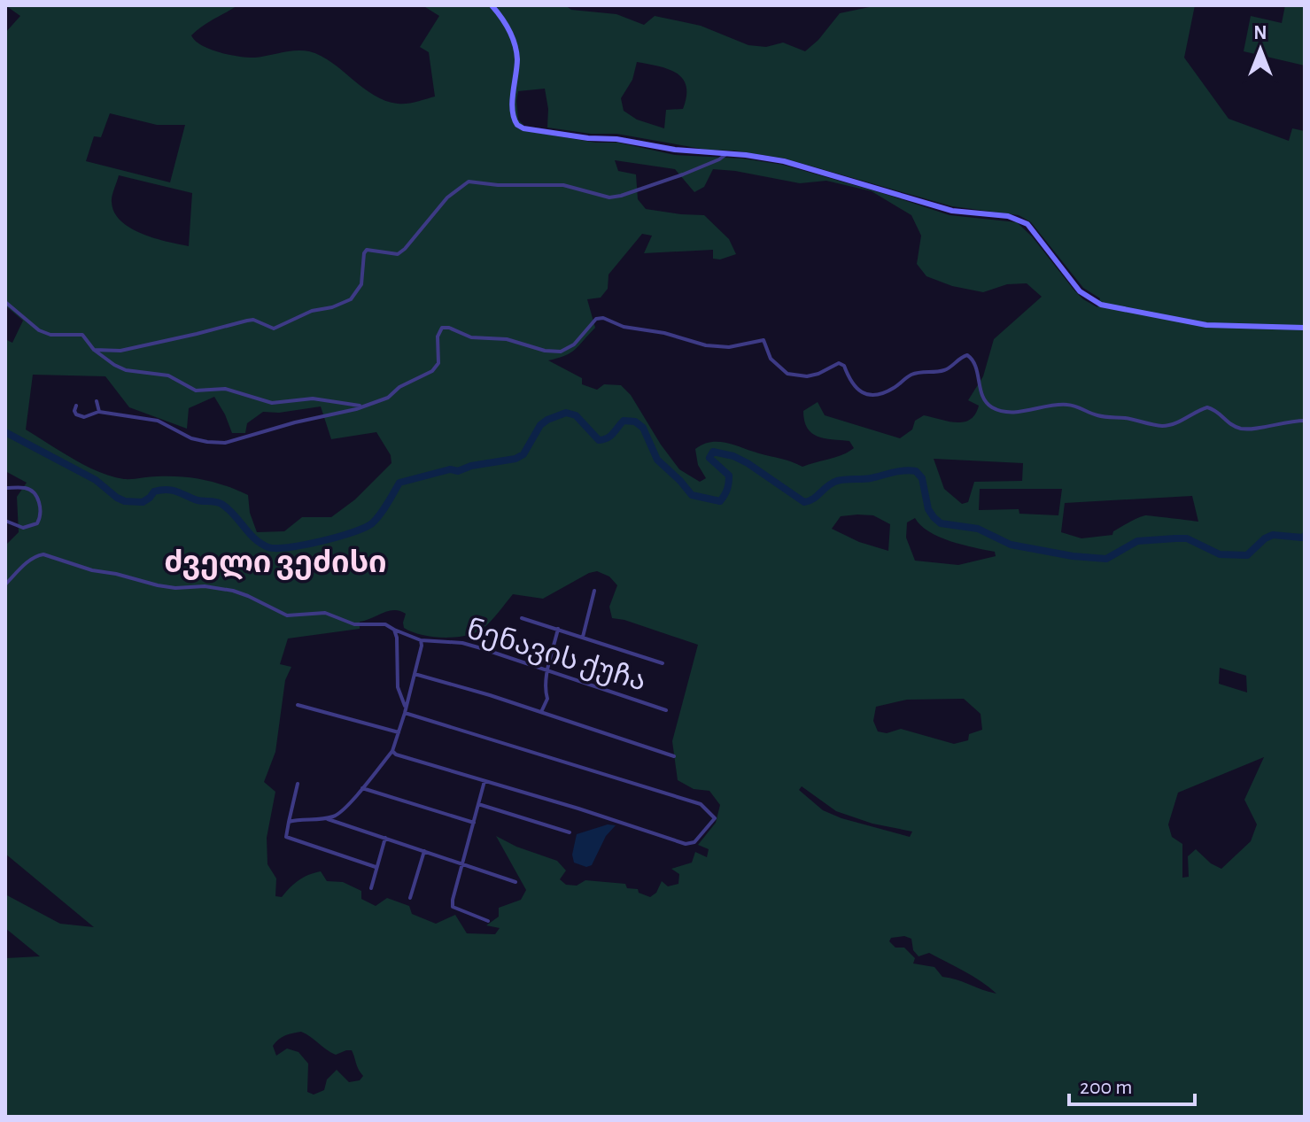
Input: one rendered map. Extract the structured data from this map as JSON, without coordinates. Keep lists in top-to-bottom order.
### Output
{
  "streets": {
    "street": ["ნენავის ქუჩა"]
  },
  "districts": ["ძველი ვეძისი"],
  "scale_bar": "200 m",
  "north": "top"
}
